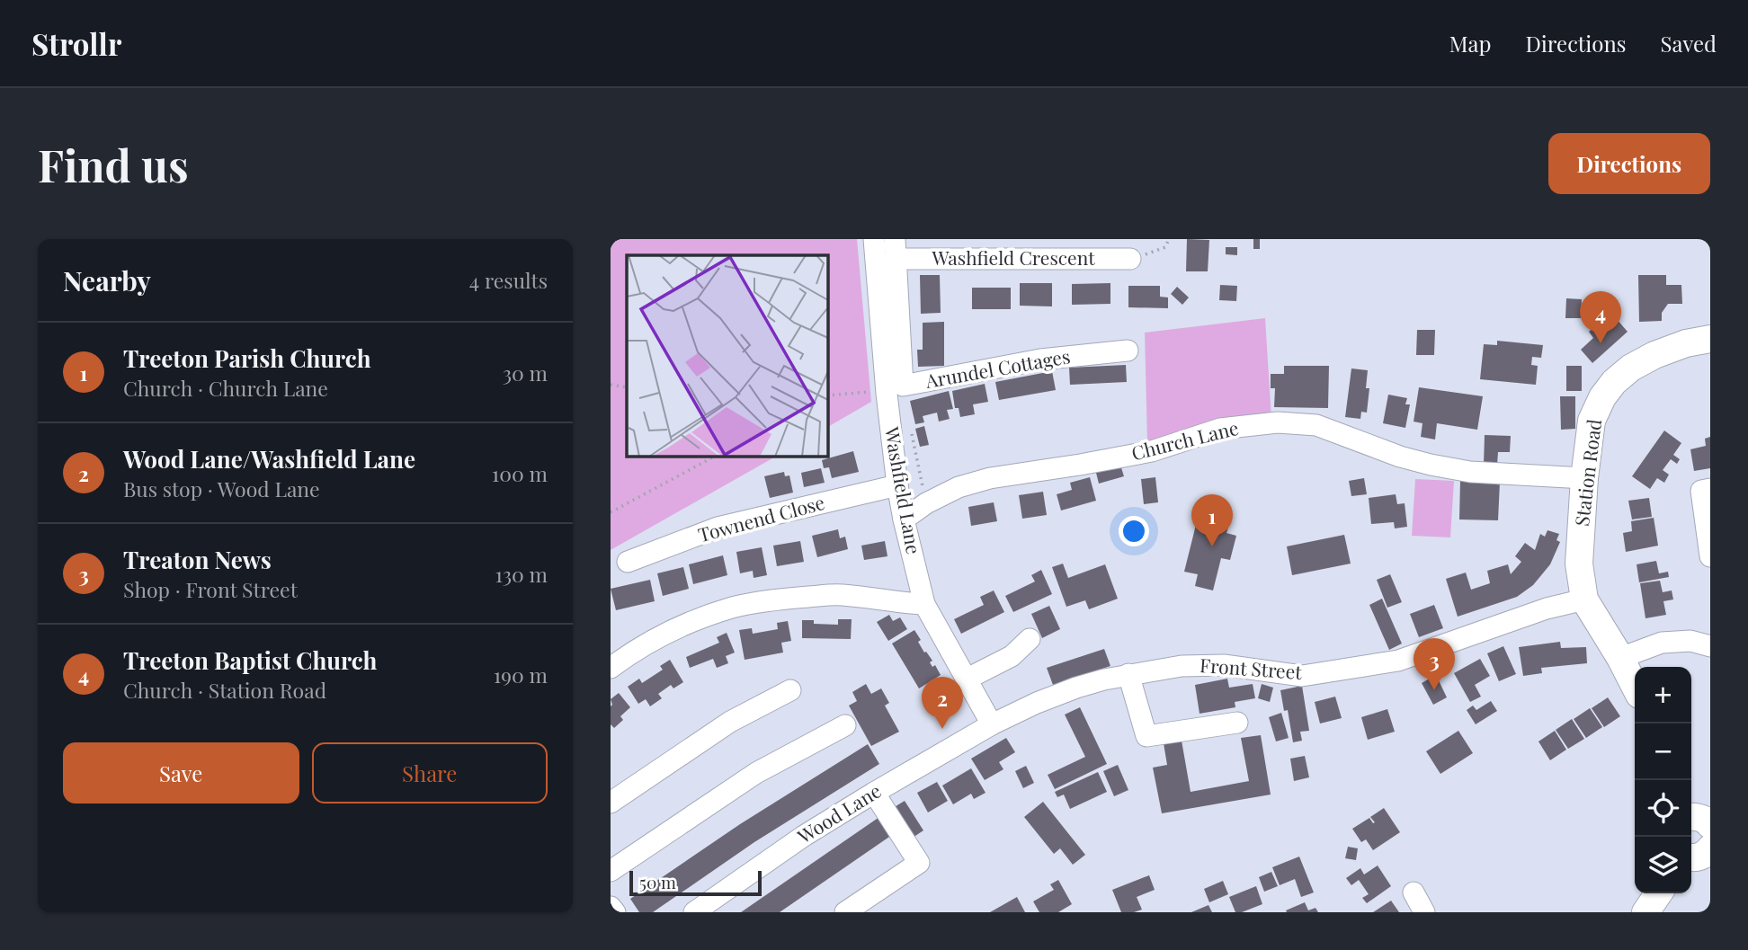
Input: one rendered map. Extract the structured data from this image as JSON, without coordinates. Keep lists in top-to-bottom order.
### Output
{
  "streets": {
    "main road": ["Station Road"],
    "street": [
      "Washfield Crescent",
      "Arundel Cottages",
      "Church Lane",
      "Washfield Lane",
      "Townend Close",
      "Front Street",
      "Wood Lane"
    ]
  },
  "crossings": [
    ["Washfield Crescent", "Arundel Cottages"],
    ["Church Lane", "Station Road"],
    ["Church Lane", "Washfield Lane"],
    ["Station Road", "Front Street"],
    ["Washfield Lane", "Townend Close"],
    ["Washfield Lane", "Front Street"],
    ["Washfield Lane", "Wood Lane"],
    ["Front Street", "Wood Lane"]
  ],
  "scale_bar": "50 m",
  "page": {
    "header": "Strollr",
    "nav": ["Map", "Directions", "Saved"],
    "buttons": [
      "Directions",
      ["Save", "Share"]
    ],
    "title": "Find us",
    "heading": ["Nearby", "4 results"],
    "pins": [
      "4",
      "1",
      "3",
      "2"
    ],
    "list": [
      {
        "mark": "1",
        "name": "Treeton Parish Church",
        "note": "Church · Church Lane",
        "value": "30 m"
      },
      {
        "mark": "2",
        "name": "Wood Lane/Washfield Lane",
        "note": "Bus stop · Wood Lane",
        "value": "100 m"
      },
      {
        "mark": "3",
        "name": "Treaton News",
        "note": "Shop · Front Street",
        "value": "130 m"
      },
      {
        "mark": "4",
        "name": "Treeton Baptist Church",
        "note": "Church · Station Road",
        "value": "190 m"
      }
    ],
    "map_buttons": ["+", "−"],
    "scale": "50 m"
  }
}
